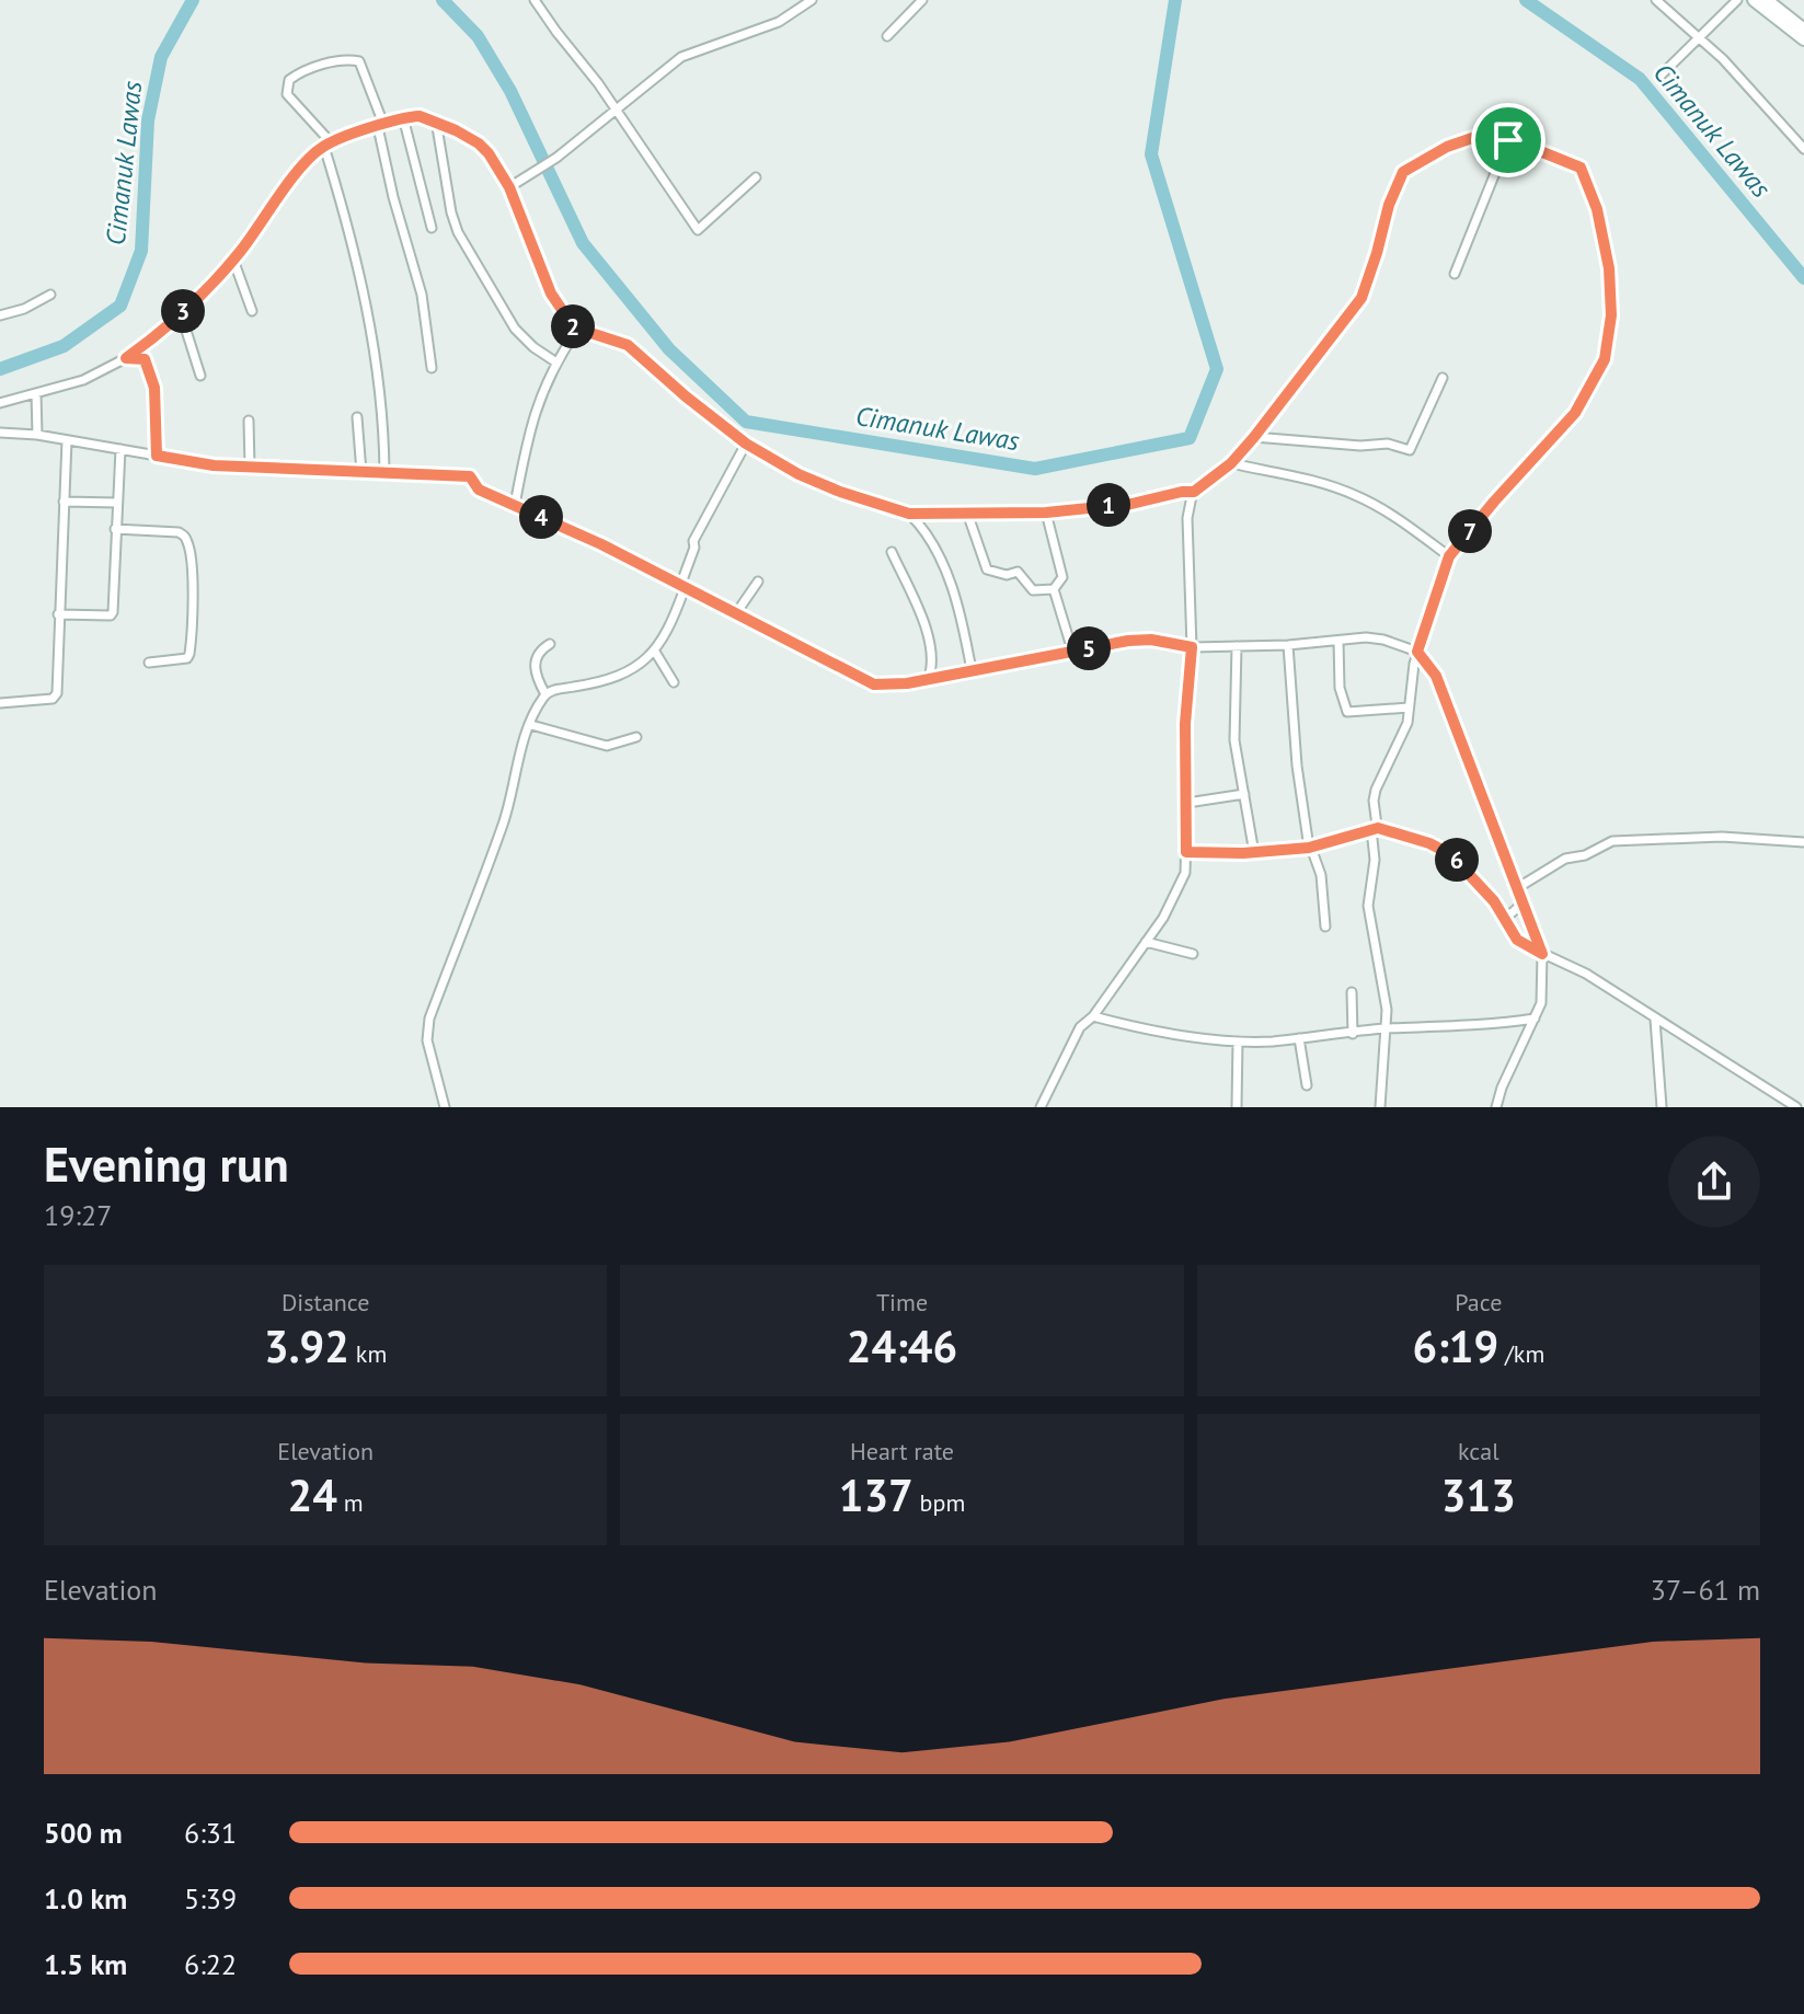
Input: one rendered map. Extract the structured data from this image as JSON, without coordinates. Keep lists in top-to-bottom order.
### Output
{
  "water": ["Cimanuk Lawas"],
  "page": {
    "pins": [
      "3",
      "2",
      "1",
      "4",
      "7",
      "5",
      "6"
    ],
    "heading": ["Evening run", "19:27"],
    "stats": [
      ["Distance", "3.92 km"],
      ["Time", "24:46"],
      ["Pace", "6:19 /km"],
      ["Elevation", "24 m"],
      ["Heart rate", "137 bpm"],
      ["kcal", "313"]
    ],
    "chart": ["Elevation", "37–61 m"],
    "list": [
      {
        "name": "500 m",
        "note": "6:31"
      },
      {
        "name": "1.0 km",
        "note": "5:39"
      },
      {
        "name": "1.5 km",
        "note": "6:22"
      }
    ]
  }
}
